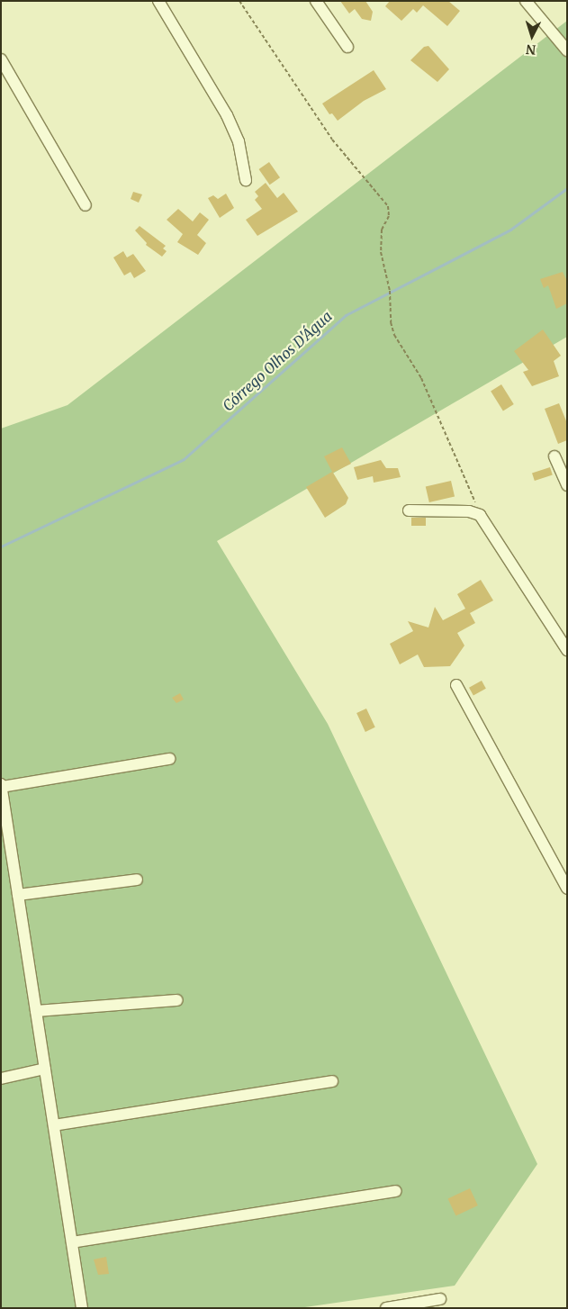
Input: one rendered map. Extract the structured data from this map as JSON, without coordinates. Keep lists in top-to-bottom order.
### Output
{
  "water": ["Córrego Olhos D'Água"],
  "north": "bottom"
}
